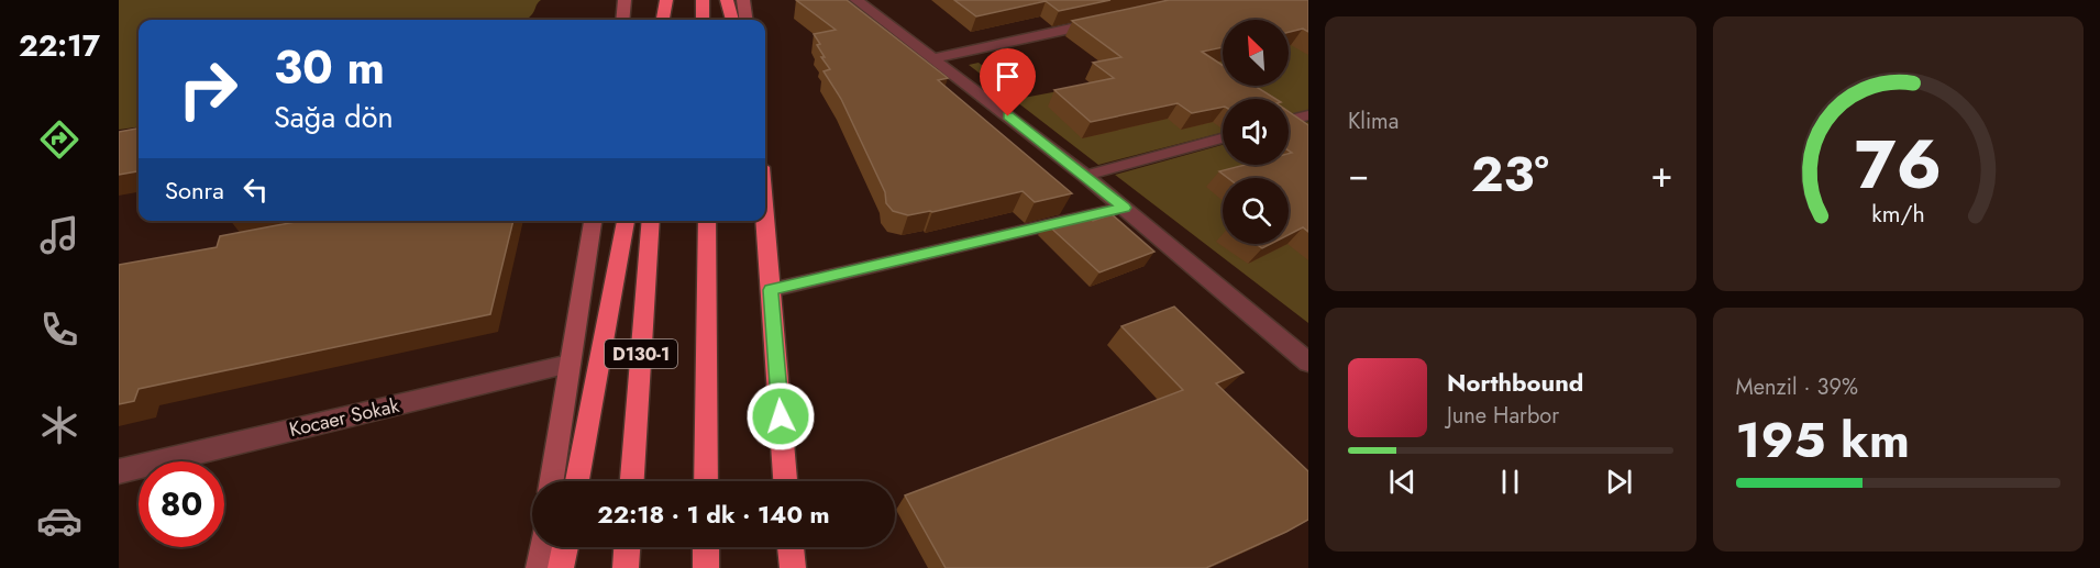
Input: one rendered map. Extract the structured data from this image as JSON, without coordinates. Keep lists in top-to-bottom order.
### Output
{
  "streets": {
    "highway": ["D130-1"],
    "street": ["Kocaer Sokak"]
  },
  "north": "top left",
  "page": {
    "tabs": "22:17",
    "tile": [
      "Klima",
      ["Menzil · 39%", "195 km"]
    ],
    "turn": ["30 m", "Sağa dön"],
    "heat": ["−", "23°", "+"],
    "then": "Sonra",
    "song": ["Northbound", "June Harbor"],
    "limit": "80",
    "trip": "22:18 · 1 dk · 140 m",
    "gauge": ["76", "km/h"]
  }
}
